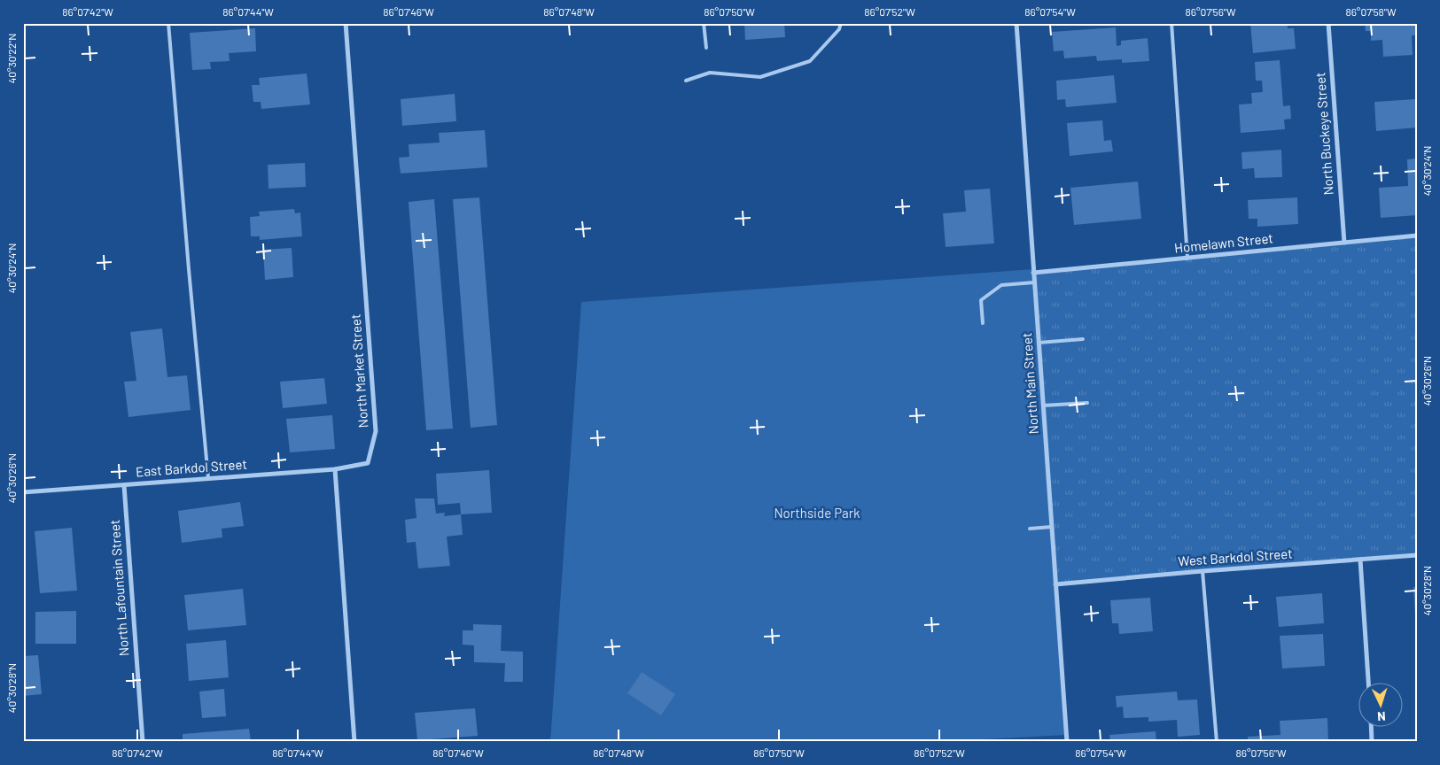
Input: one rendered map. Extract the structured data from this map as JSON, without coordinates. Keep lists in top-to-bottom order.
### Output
{
  "streets": {
    "street": [
      "North Buckeye Street",
      "Homelawn Street",
      "North Market Street",
      "North Main Street",
      "East Barkdol Street",
      "West Barkdol Street",
      "North Lafountain Street"
    ]
  },
  "crossings": [
    ["North Buckeye Street", "Homelawn Street"],
    ["Homelawn Street", "North Main Street"],
    ["North Market Street", "East Barkdol Street"],
    ["North Main Street", "West Barkdol Street"],
    ["East Barkdol Street", "North Lafountain Street"]
  ],
  "parks": ["Northside Park"],
  "north": "bottom",
  "coordinates": [
    "86°07'42\"W",
    "86°07'44\"W",
    "86°07'46\"W",
    "86°07'48\"W",
    "86°07'50\"W",
    "86°07'52\"W",
    "86°07'54\"W",
    "86°07'56\"W",
    "86°07'58\"W",
    "40°30'22\"N",
    "40°30'24\"N",
    "40°30'26\"N",
    "40°30'28\"N"
  ]
}
